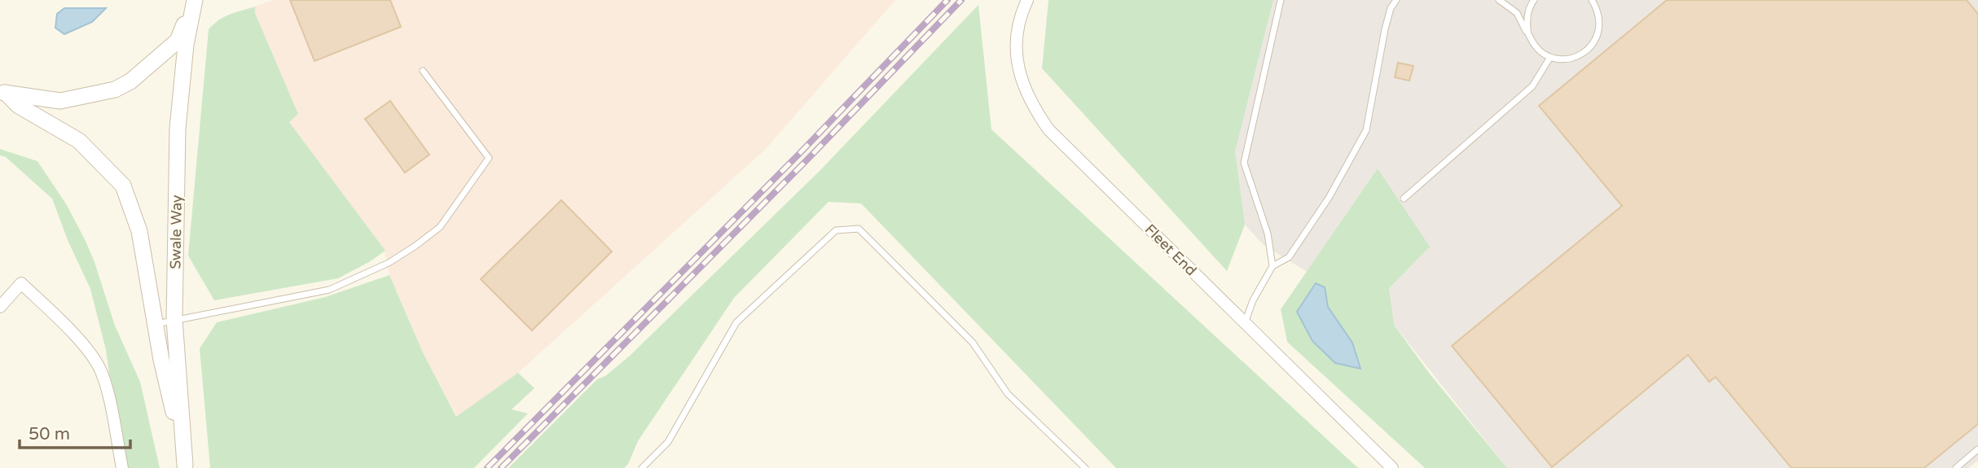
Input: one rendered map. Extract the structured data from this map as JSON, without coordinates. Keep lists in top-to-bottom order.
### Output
{
  "streets": {
    "main road": ["Swale Way"],
    "street": ["Fleet End"]
  },
  "scale_bar": "50 m"
}
